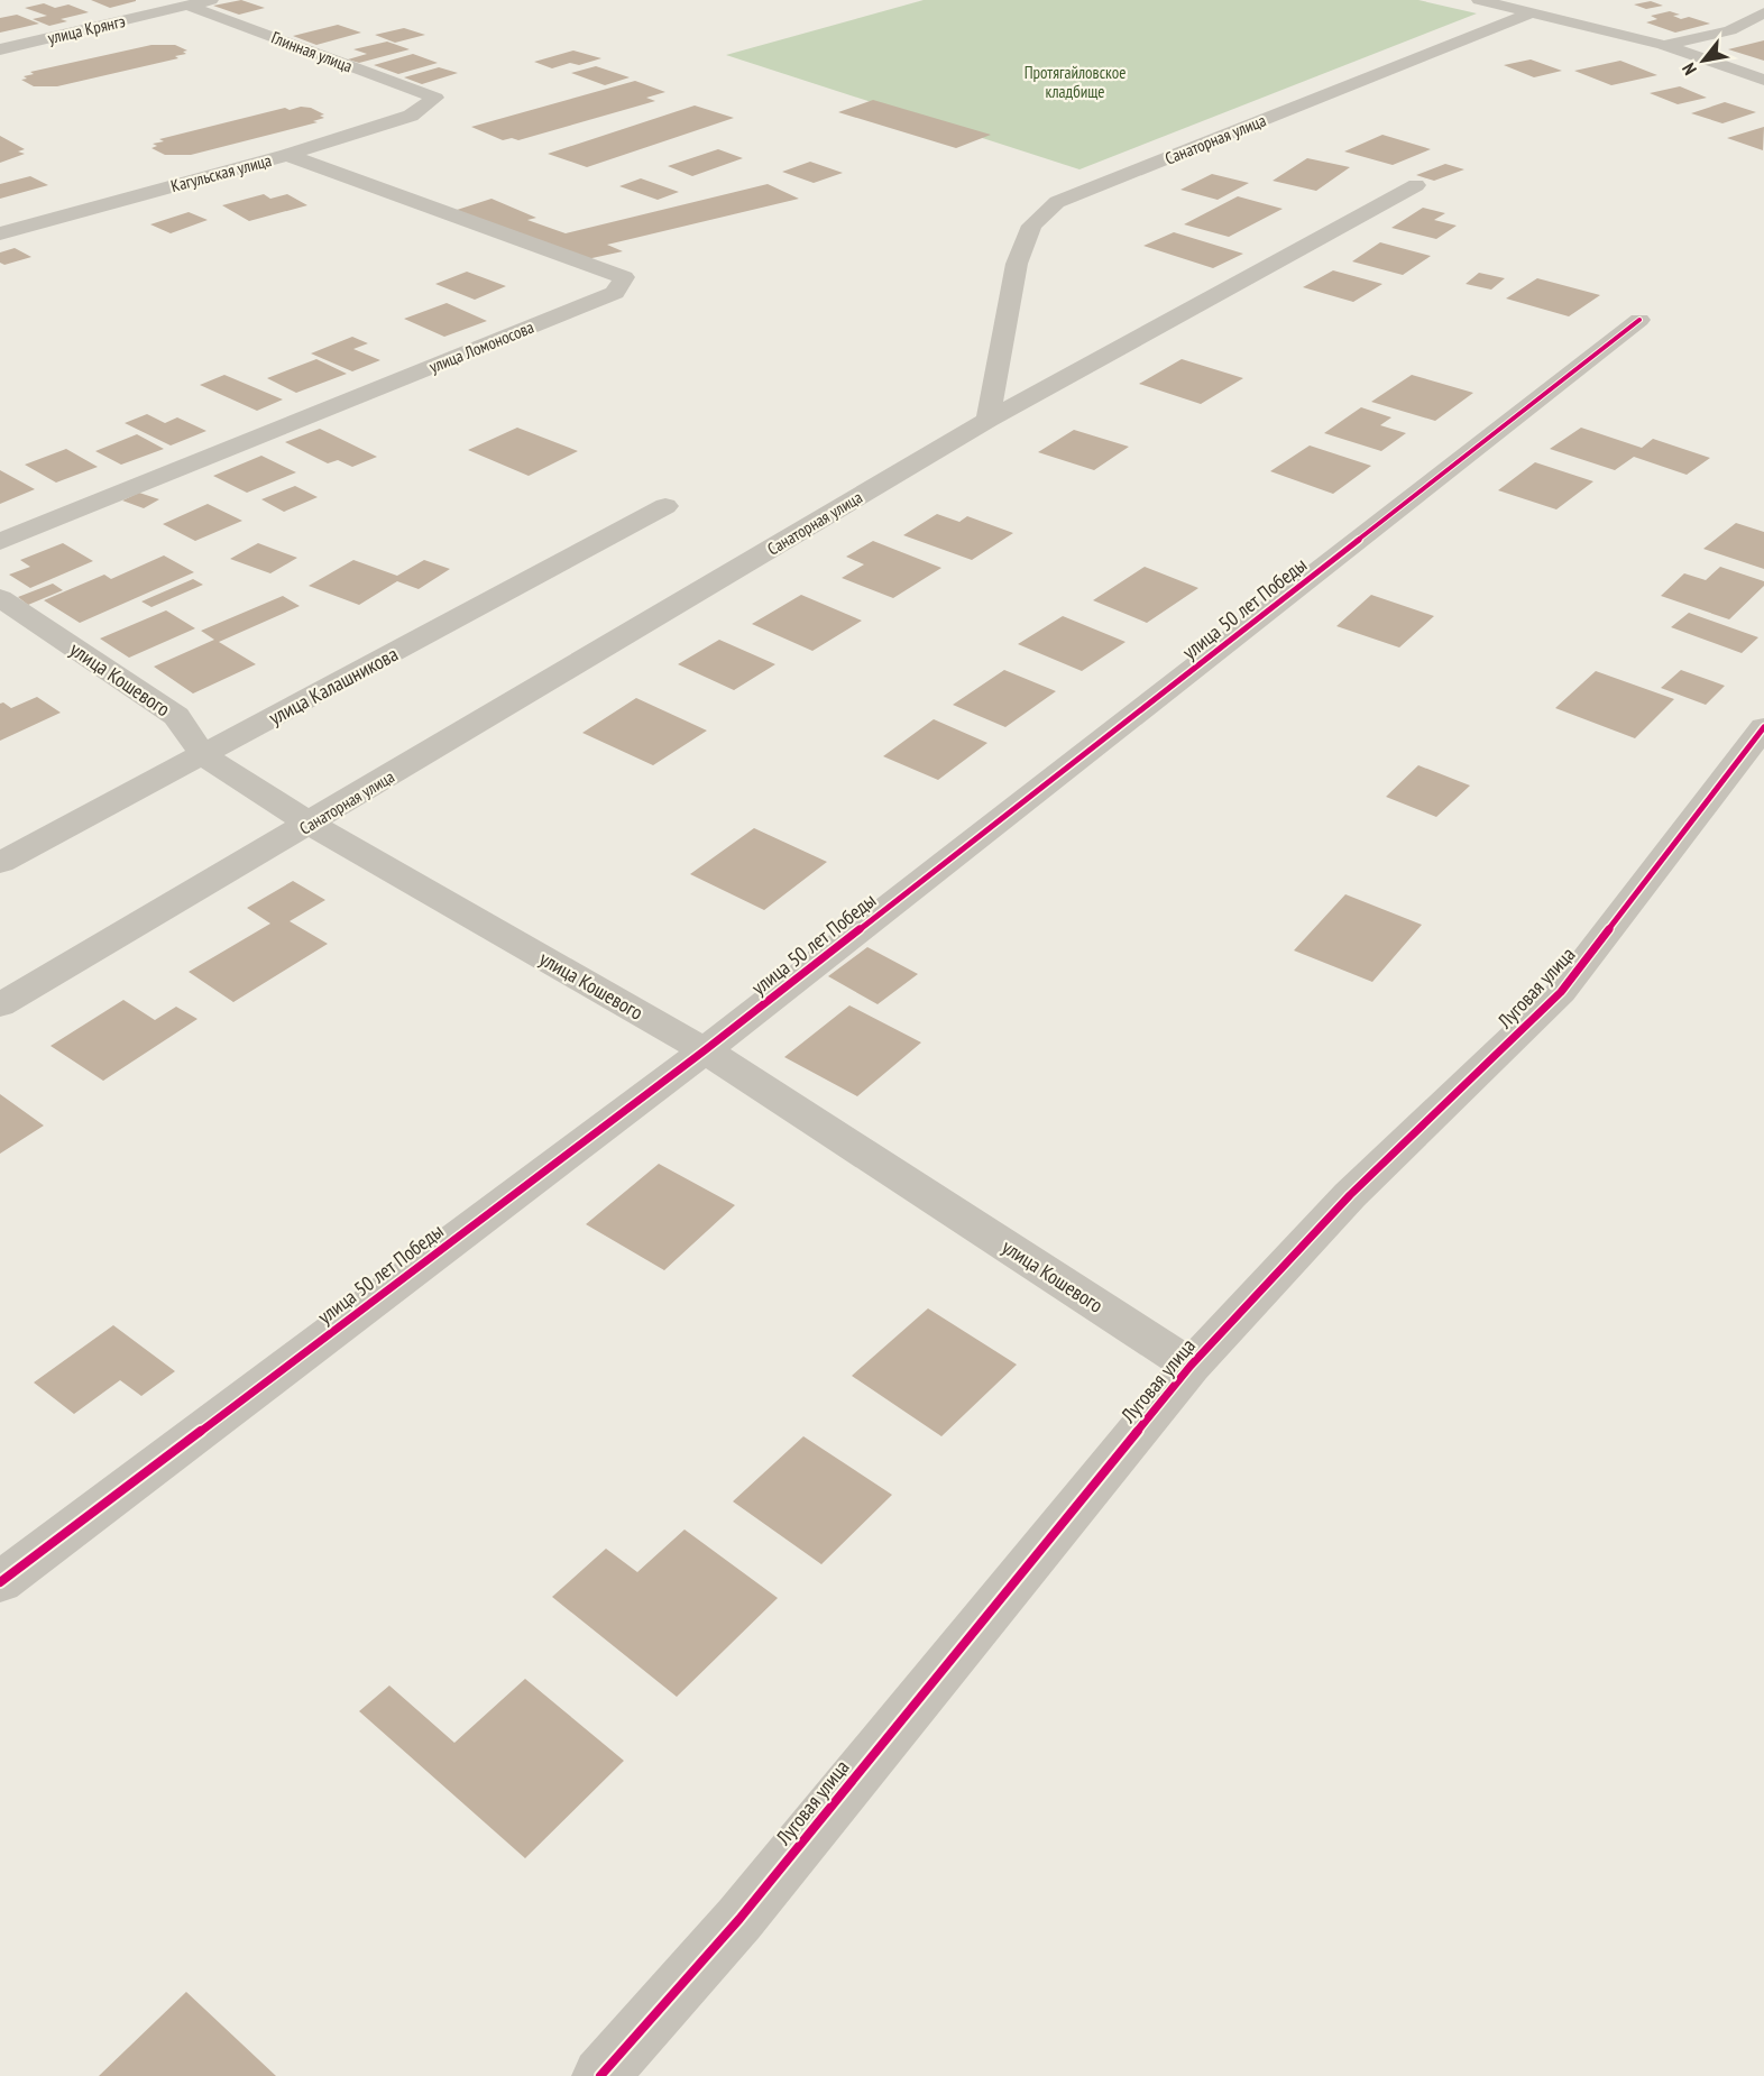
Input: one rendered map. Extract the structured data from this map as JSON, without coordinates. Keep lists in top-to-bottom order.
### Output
{
  "streets": {
    "street": [
      "улица Крянгэ",
      "Глинная улица",
      "Санаторная улица",
      "Кагульская улица",
      "улица Ломоносова",
      "улица 50 лет Победы",
      "улица Кошевого",
      "улица Калашникова",
      "Луговая улица"
    ]
  },
  "crossings": [
    ["улица Крянгэ", "Глинная улица"],
    ["Глинная улица", "Кагульская улица"],
    ["Санаторная улица", "улица Кошевого"],
    ["Кагульская улица", "улица Ломоносова"],
    ["улица 50 лет Победы", "улица Кошевого"],
    ["улица Кошевого", "улица Калашникова"],
    ["улица Кошевого", "Луговая улица"]
  ],
  "parks": ["Протягайловское кладбище"],
  "north": "bottom left"
}
